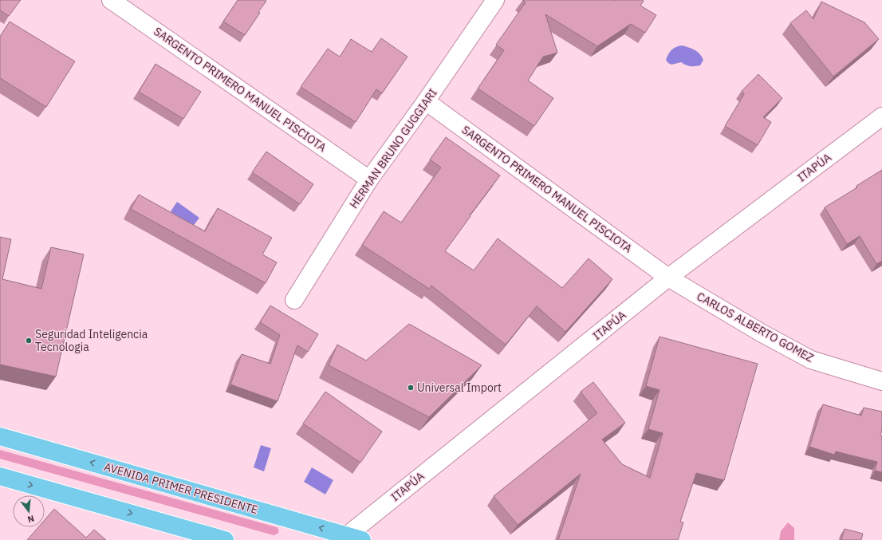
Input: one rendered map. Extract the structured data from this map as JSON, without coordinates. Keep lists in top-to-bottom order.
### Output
{
  "streets": {
    "main road": ["AVENIDA PRIMER PRESIDENTE"],
    "street": [
      "SARGENTO PRIMERO MANUEL PISCIOTA",
      "HERMAN BRUNO GUGGIARI",
      "ITAPÚA",
      "CARLOS ALBERTO GOMEZ"
    ]
  },
  "crossings": [
    ["SARGENTO PRIMERO MANUEL PISCIOTA", "HERMAN BRUNO GUGGIARI"],
    ["SARGENTO PRIMERO MANUEL PISCIOTA", "ITAPÚA"],
    ["SARGENTO PRIMERO MANUEL PISCIOTA", "CARLOS ALBERTO GOMEZ"],
    ["ITAPÚA", "CARLOS ALBERTO GOMEZ"],
    ["ITAPÚA", "AVENIDA PRIMER PRESIDENTE"]
  ],
  "places": ["Seguridad Inteligencia Tecnologia", "Universal Import"],
  "north": "bottom"
}
